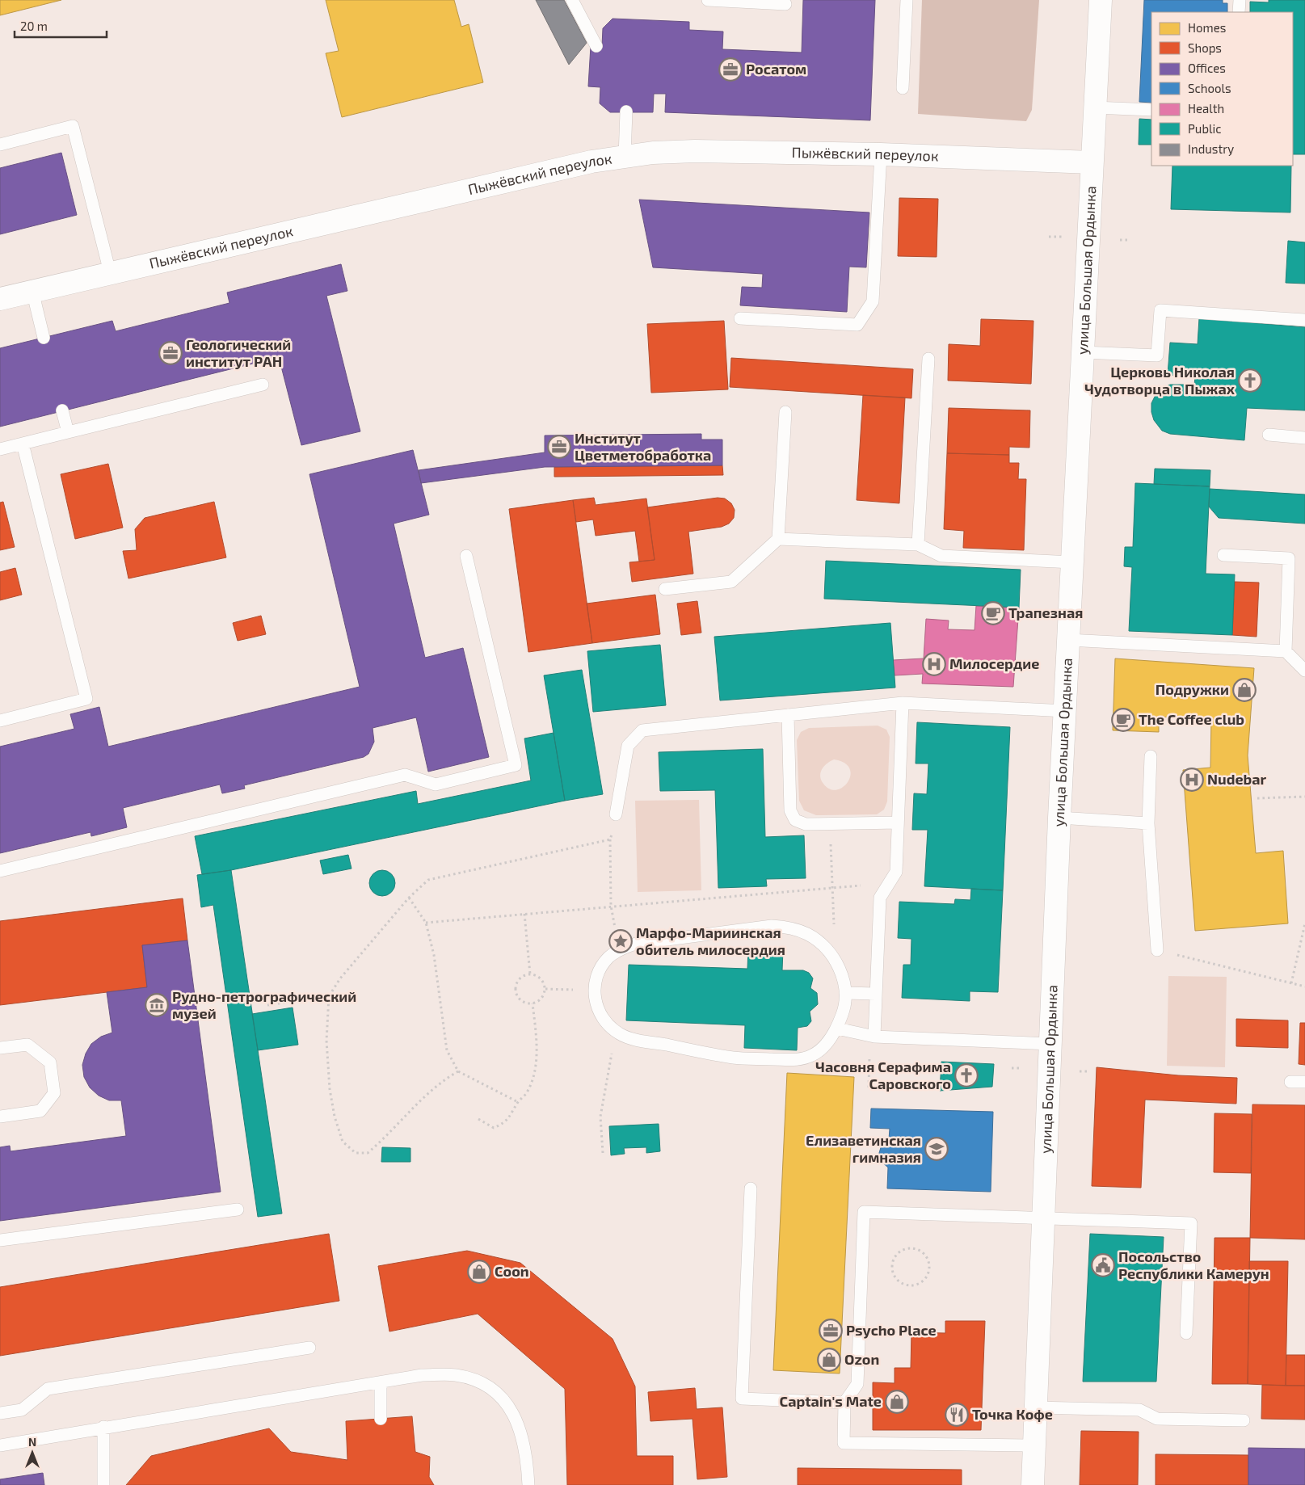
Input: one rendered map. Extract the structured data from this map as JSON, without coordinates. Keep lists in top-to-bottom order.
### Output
{
  "streets": {
    "main road": ["Пыжёвский переулок", "улица Большая Ордынка"]
  },
  "crossings": [
    ["Пыжёвский переулок", "улица Большая Ордынка"]
  ],
  "places": {
    "office": [
      "Росатом",
      "Геологический институт РАН",
      "Институт Цветметобработка",
      "Psycho Place"
    ],
    "church": ["Церковь Николая Чудотворца в Пыжах", "Часовня Серафима Саровского"],
    "cafe": ["Трапезная", "The Coffee club"],
    "hospital": ["Милосердие", "Nudebar"],
    "shop": [
      "Подружки",
      "Coon",
      "Ozon",
      "Captain's Mate"
    ],
    "place": ["Марфо-Мариинская обитель милосердия"],
    "museum": ["Рудно-петрографический музей"],
    "school or university": ["Елизаветинская гимназия"],
    "public building": ["Посольство Республики Камерун"],
    "restaurant": ["Точка Кофе"]
  },
  "legend": [
    "Homes",
    "Shops",
    "Offices",
    "Schools",
    "Health",
    "Public",
    "Industry"
  ],
  "scale_bar": "20 m",
  "north": "top"
}
